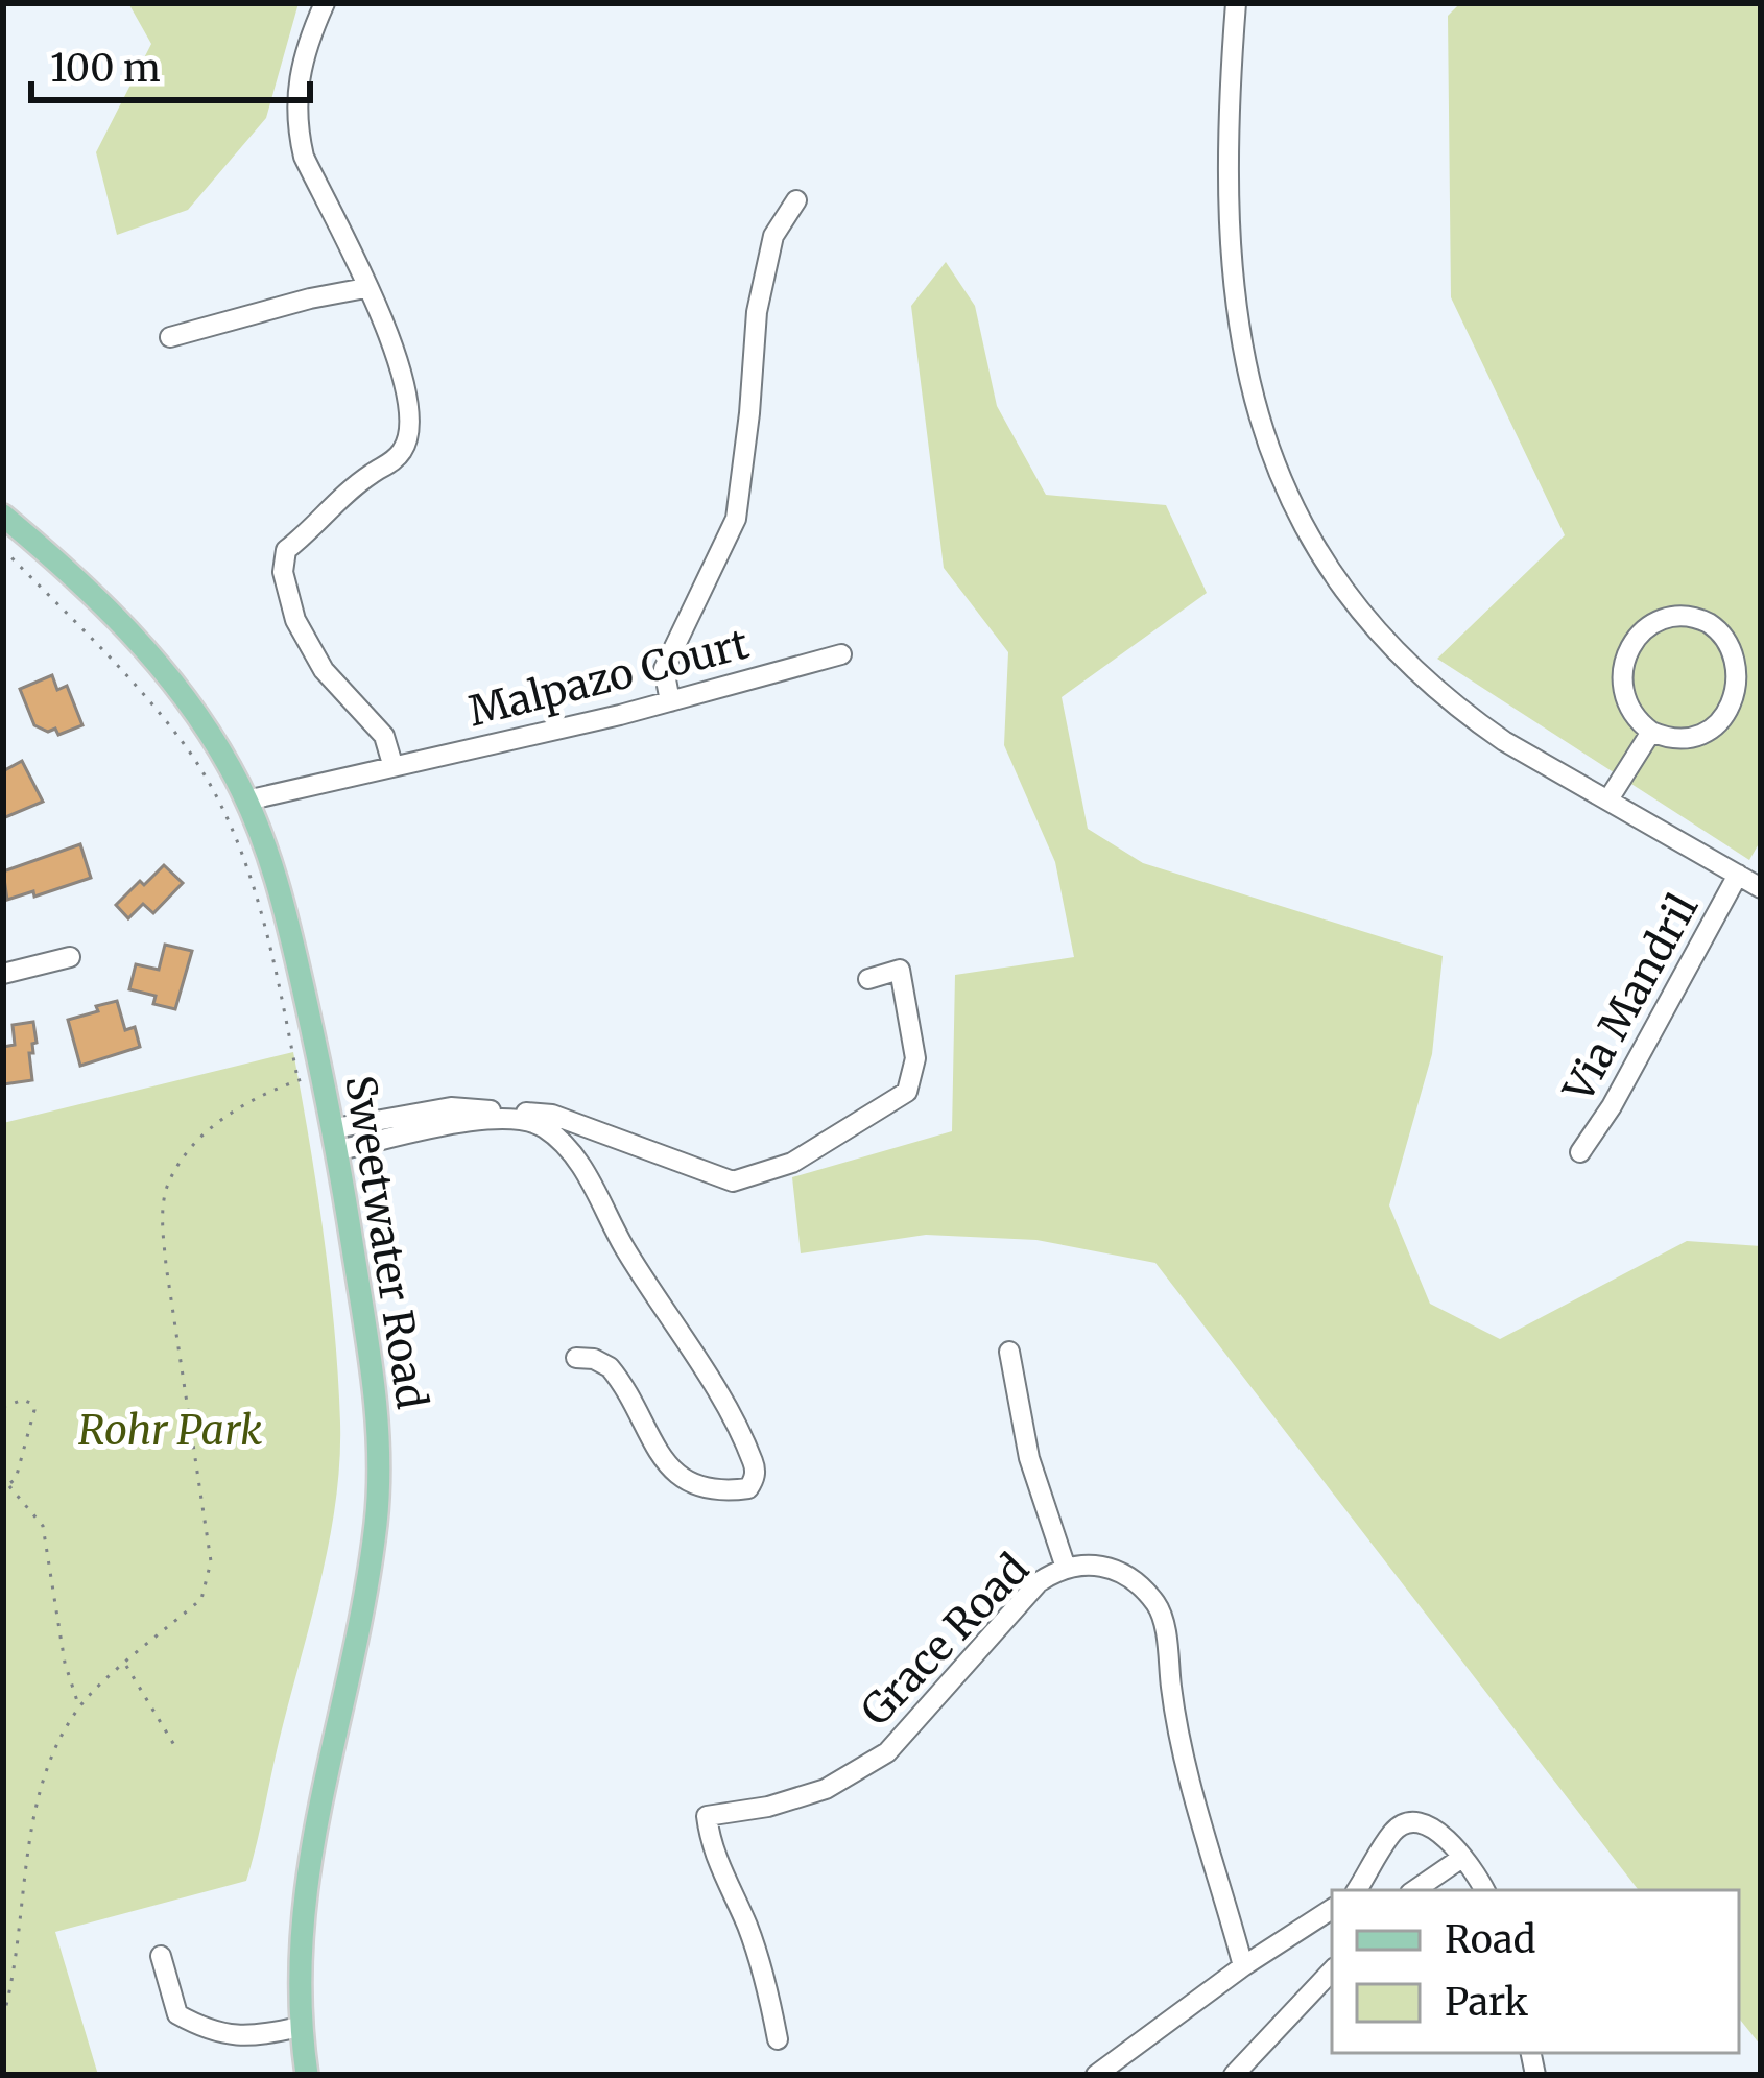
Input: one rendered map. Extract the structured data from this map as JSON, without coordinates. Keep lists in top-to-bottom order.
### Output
{
  "streets": {
    "main road": ["Sweetwater Road"],
    "street": ["Malpazo Court", "Via Mandril", "Grace Road"]
  },
  "crossings": [
    ["Malpazo Court", "Sweetwater Road"]
  ],
  "parks": ["Rohr Park"],
  "legend": ["Road", "Park"],
  "scale_bar": "100 m"
}
